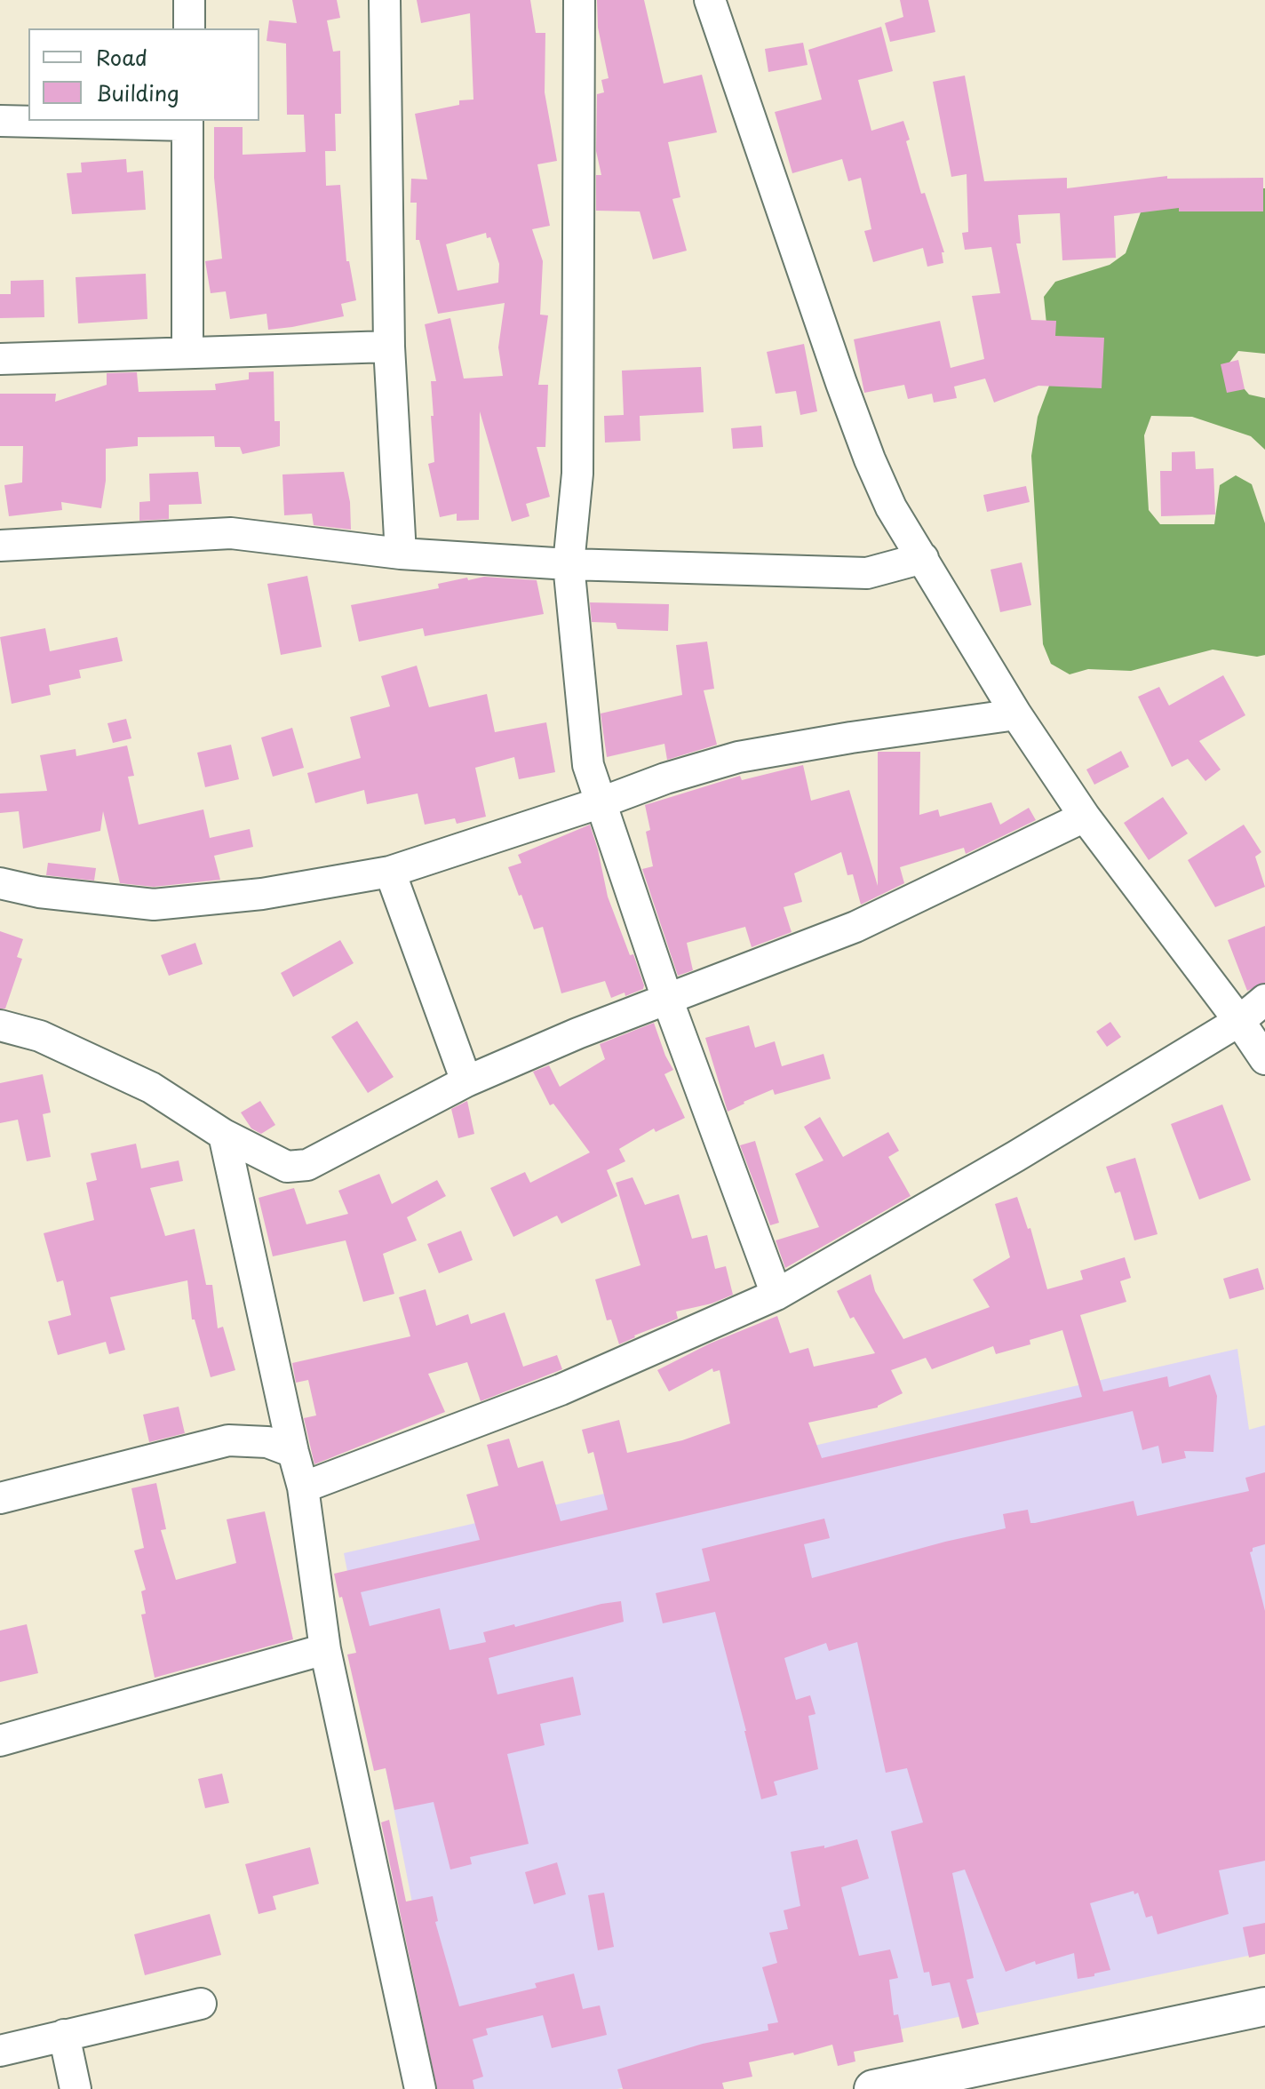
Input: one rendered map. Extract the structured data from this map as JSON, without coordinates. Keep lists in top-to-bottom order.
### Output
{
  "legend": ["Road", "Building"]
}
